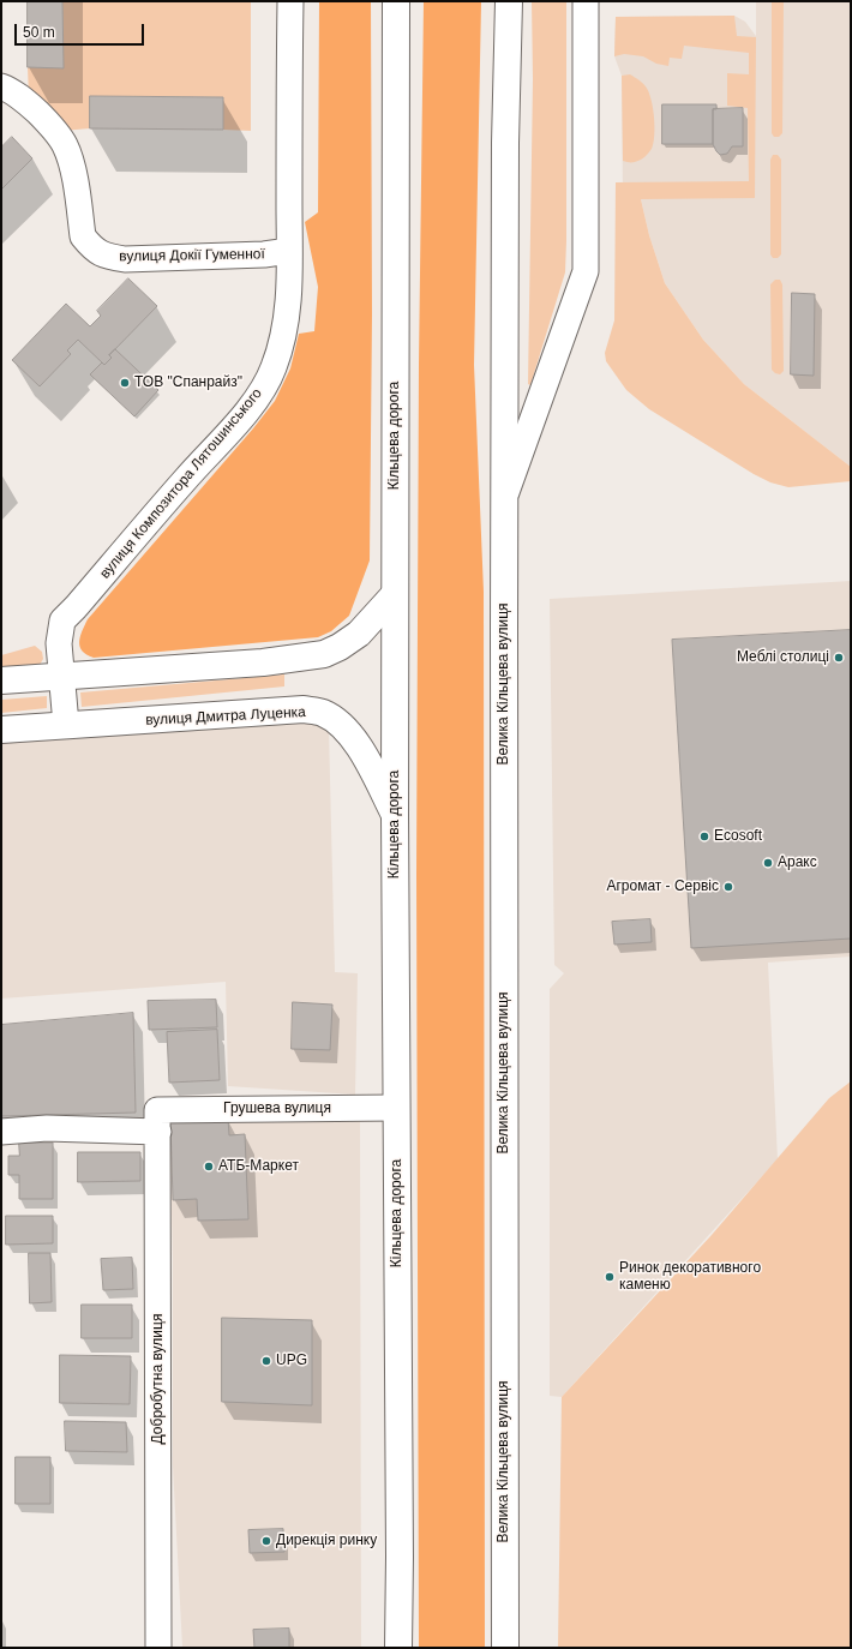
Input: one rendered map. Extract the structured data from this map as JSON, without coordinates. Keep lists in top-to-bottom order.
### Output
{
  "streets": {
    "main road": ["Кільцева дорога", "Велика Кільцева вулиця", "вулиця Дмитра Луценка"],
    "street": [
      "вулиця Докії Гуменної",
      "вулиця Композитора Лятошинського",
      "Грушева вулиця",
      "Добробутна вулиця"
    ]
  },
  "crossings": [
    ["вулиця Докії Гуменної", "вулиця Композитора Лятошинського"],
    ["Кільцева дорога", "вулиця Дмитра Луценка"],
    ["Кільцева дорога", "Грушева вулиця"],
    ["вулиця Композитора Лятошинського", "вулиця Дмитра Луценка"],
    ["Грушева вулиця", "Добробутна вулиця"]
  ],
  "places": [
    "ТОВ \"Спанрайз\"",
    "Меблі столиці",
    "Ecosoft",
    "Аракс",
    "Агромат - Сервіс",
    "АТБ-Маркет",
    "Ринок декоративного каменю",
    "UPG",
    "Дирекція ринку"
  ],
  "scale_bar": "50 m"
}
